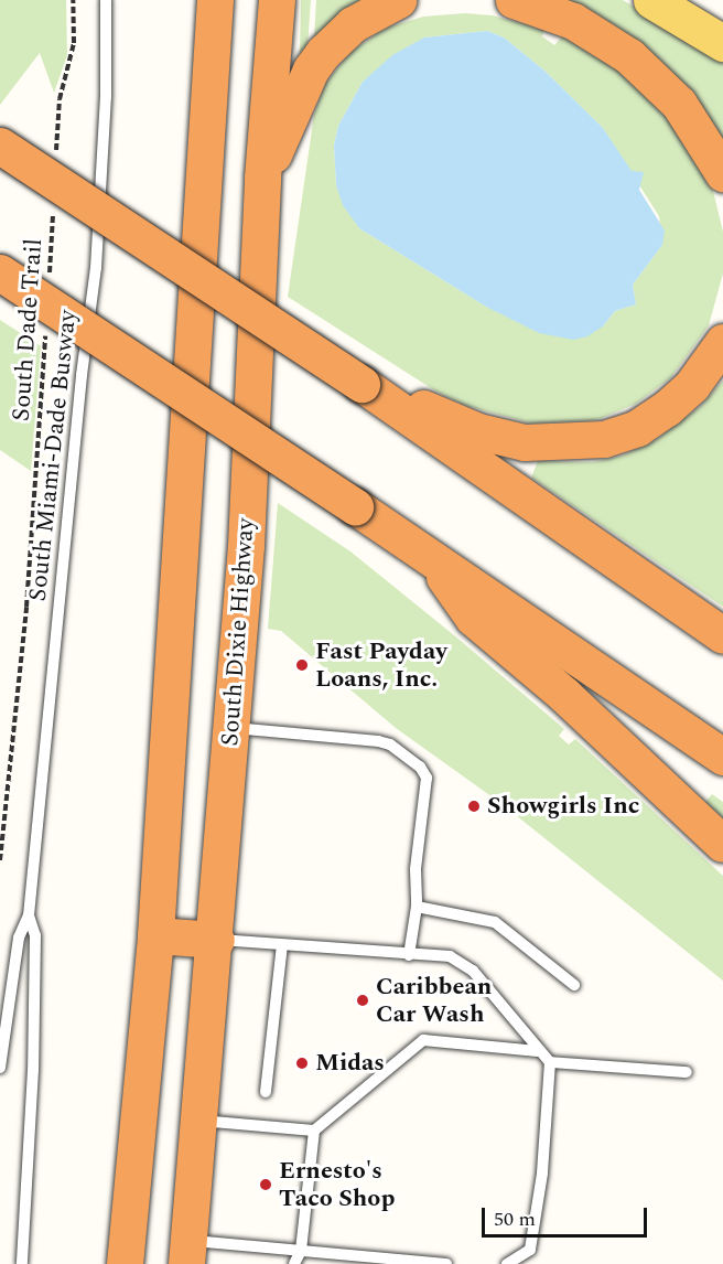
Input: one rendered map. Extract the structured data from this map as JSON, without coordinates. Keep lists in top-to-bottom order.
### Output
{
  "streets": {
    "highway": ["South Dixie Highway"],
    "lane": ["South Miami-Dade Busway"],
    "path": ["South Dade Trail"]
  },
  "places": [
    "Fast Payday Loans, Inc.",
    "Showgirls Inc",
    "Caribbean Car Wash",
    "Midas",
    "Ernesto's Taco Shop"
  ],
  "scale_bar": "50 m"
}
